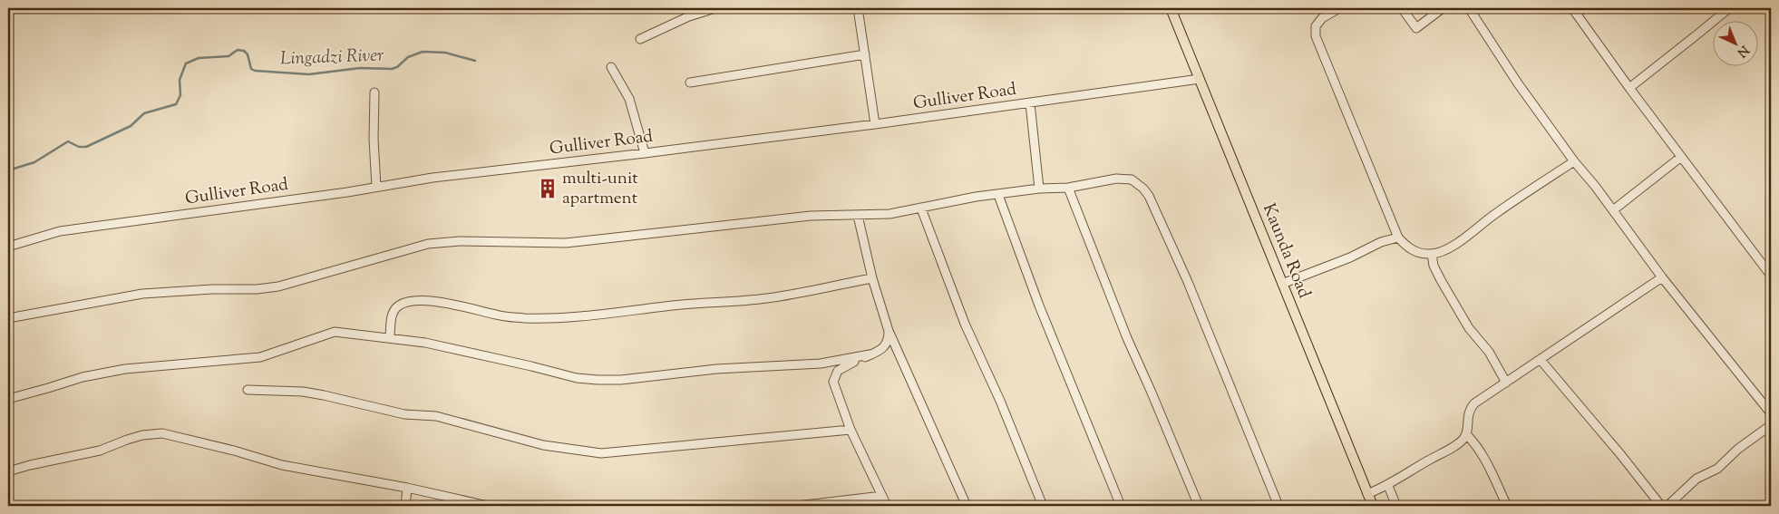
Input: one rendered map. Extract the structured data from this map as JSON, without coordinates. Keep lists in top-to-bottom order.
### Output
{
  "streets": {
    "main road": ["Kaunda Road"],
    "street": ["Gulliver Road"]
  },
  "crossings": [
    ["Gulliver Road", "Kaunda Road"]
  ],
  "water": ["Lingadzi River"],
  "places": {
    "building": ["multi-unit apartment"]
  },
  "north": "bottom right"
}
